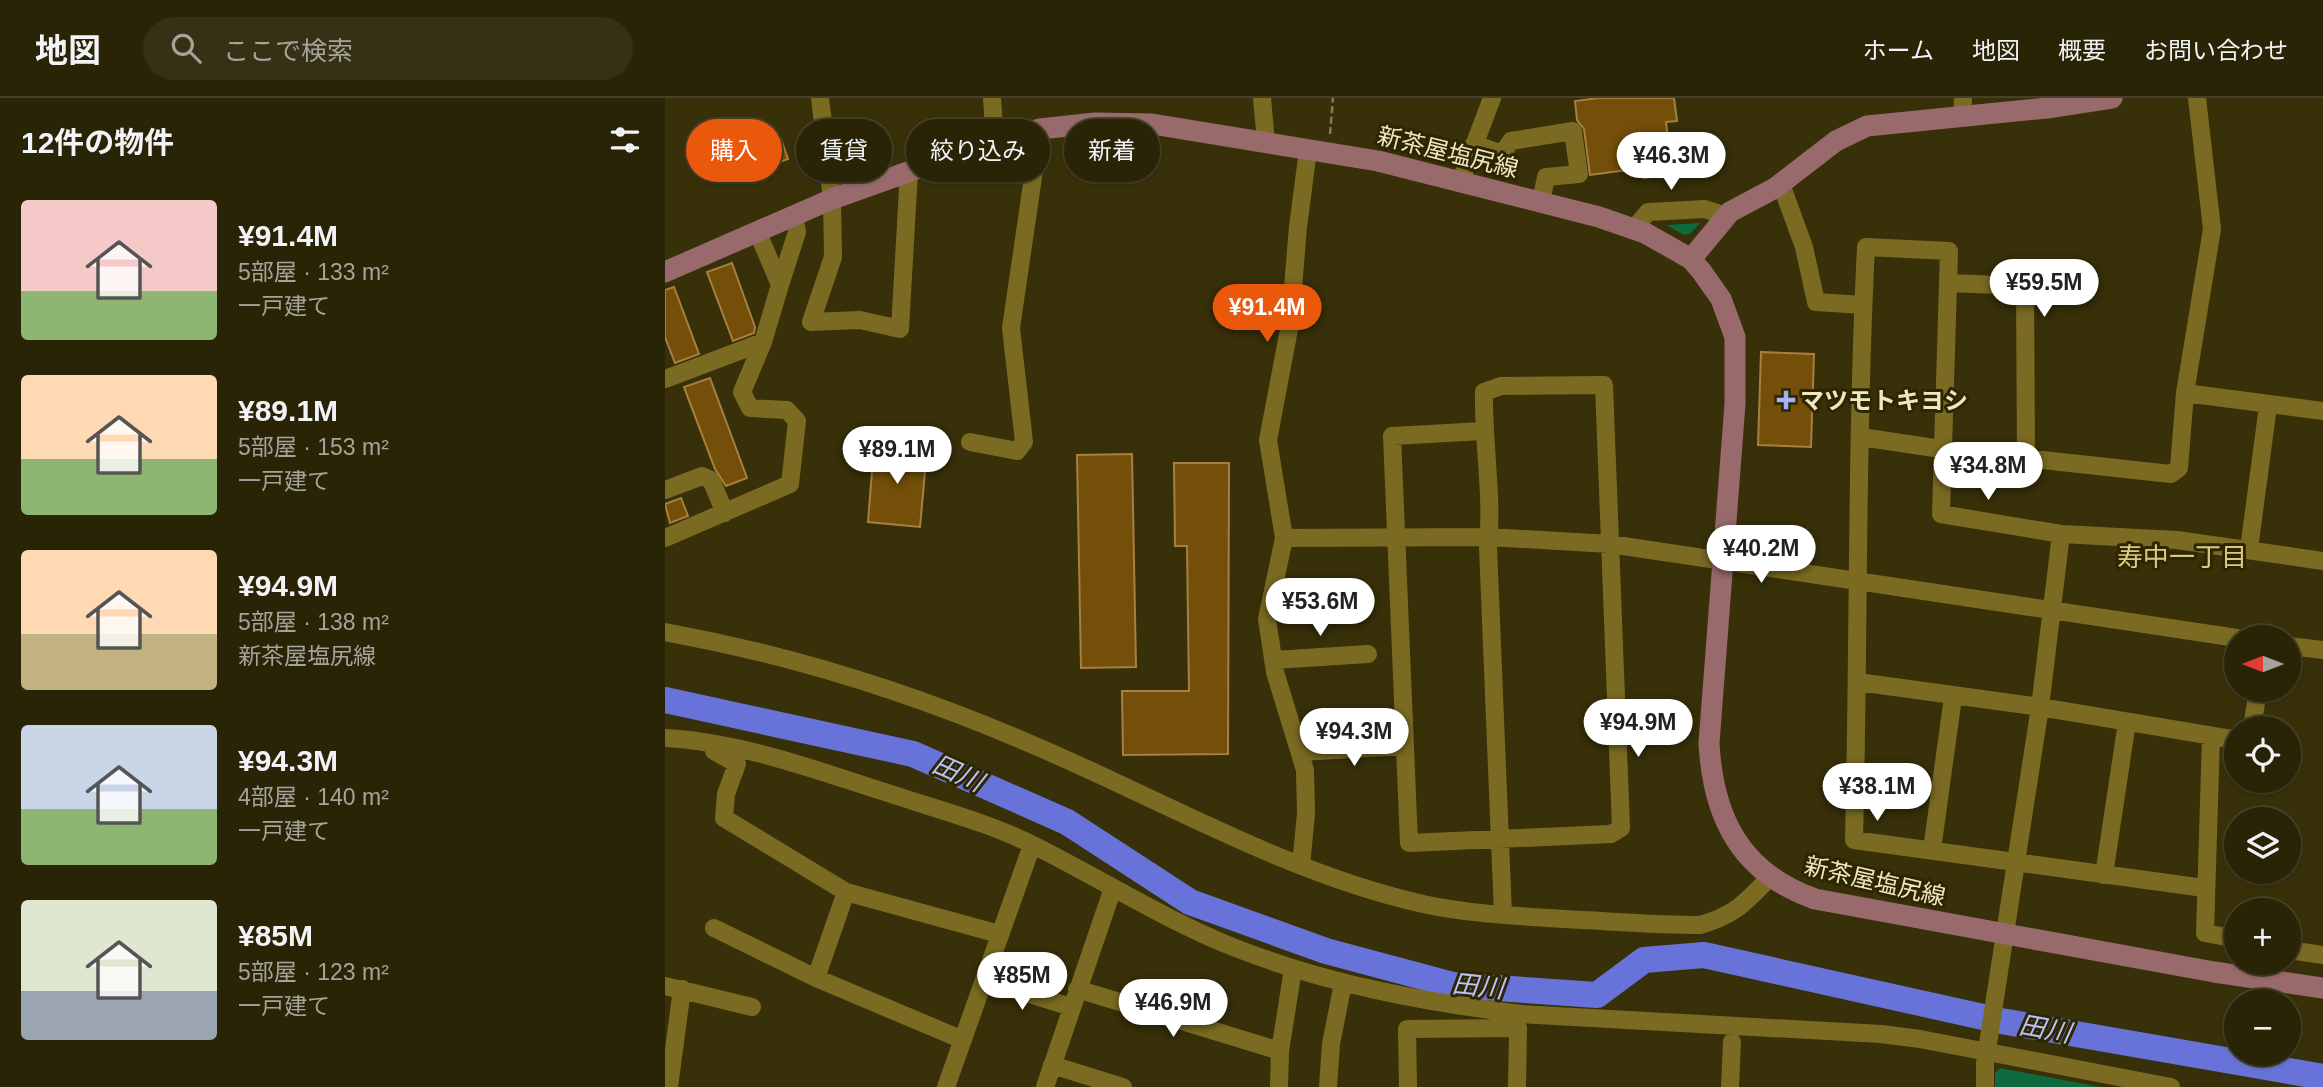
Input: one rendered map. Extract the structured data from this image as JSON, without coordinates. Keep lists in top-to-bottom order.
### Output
{
  "streets": {
    "main road": ["新茶屋塩尻線"]
  },
  "districts": ["寿中一丁目"],
  "water": ["田川"],
  "places": {
    "health": ["マツモトキヨシ"]
  },
  "north": "left",
  "page": {
    "header": "地図",
    "search": "ここで検索",
    "nav": [
      "ホーム",
      "地図",
      "概要",
      "お問い合わせ"
    ],
    "heading": "12件の物件",
    "chip": [
      "購入",
      "賃貸",
      "絞り込み",
      "新着"
    ],
    "price": [
      "¥46.3M",
      "¥59.5M",
      "¥91.4M",
      "¥89.1M",
      "¥34.8M",
      "¥40.2M",
      "¥53.6M",
      "¥94.9M",
      "¥94.3M",
      "¥38.1M",
      "¥85M",
      "¥46.9M"
    ],
    "list": [
      {
        "name": "¥91.4M",
        "note": "5部屋 · 133 m² · 一戸建て"
      },
      {
        "name": "¥89.1M",
        "note": "5部屋 · 153 m² · 一戸建て"
      },
      {
        "name": "¥94.9M",
        "note": "5部屋 · 138 m² · 新茶屋塩尻線"
      },
      {
        "name": "¥94.3M",
        "note": "4部屋 · 140 m² · 一戸建て"
      },
      {
        "name": "¥85M",
        "note": "5部屋 · 123 m² · 一戸建て"
      }
    ],
    "map_buttons": ["+", "−"]
  }
}
